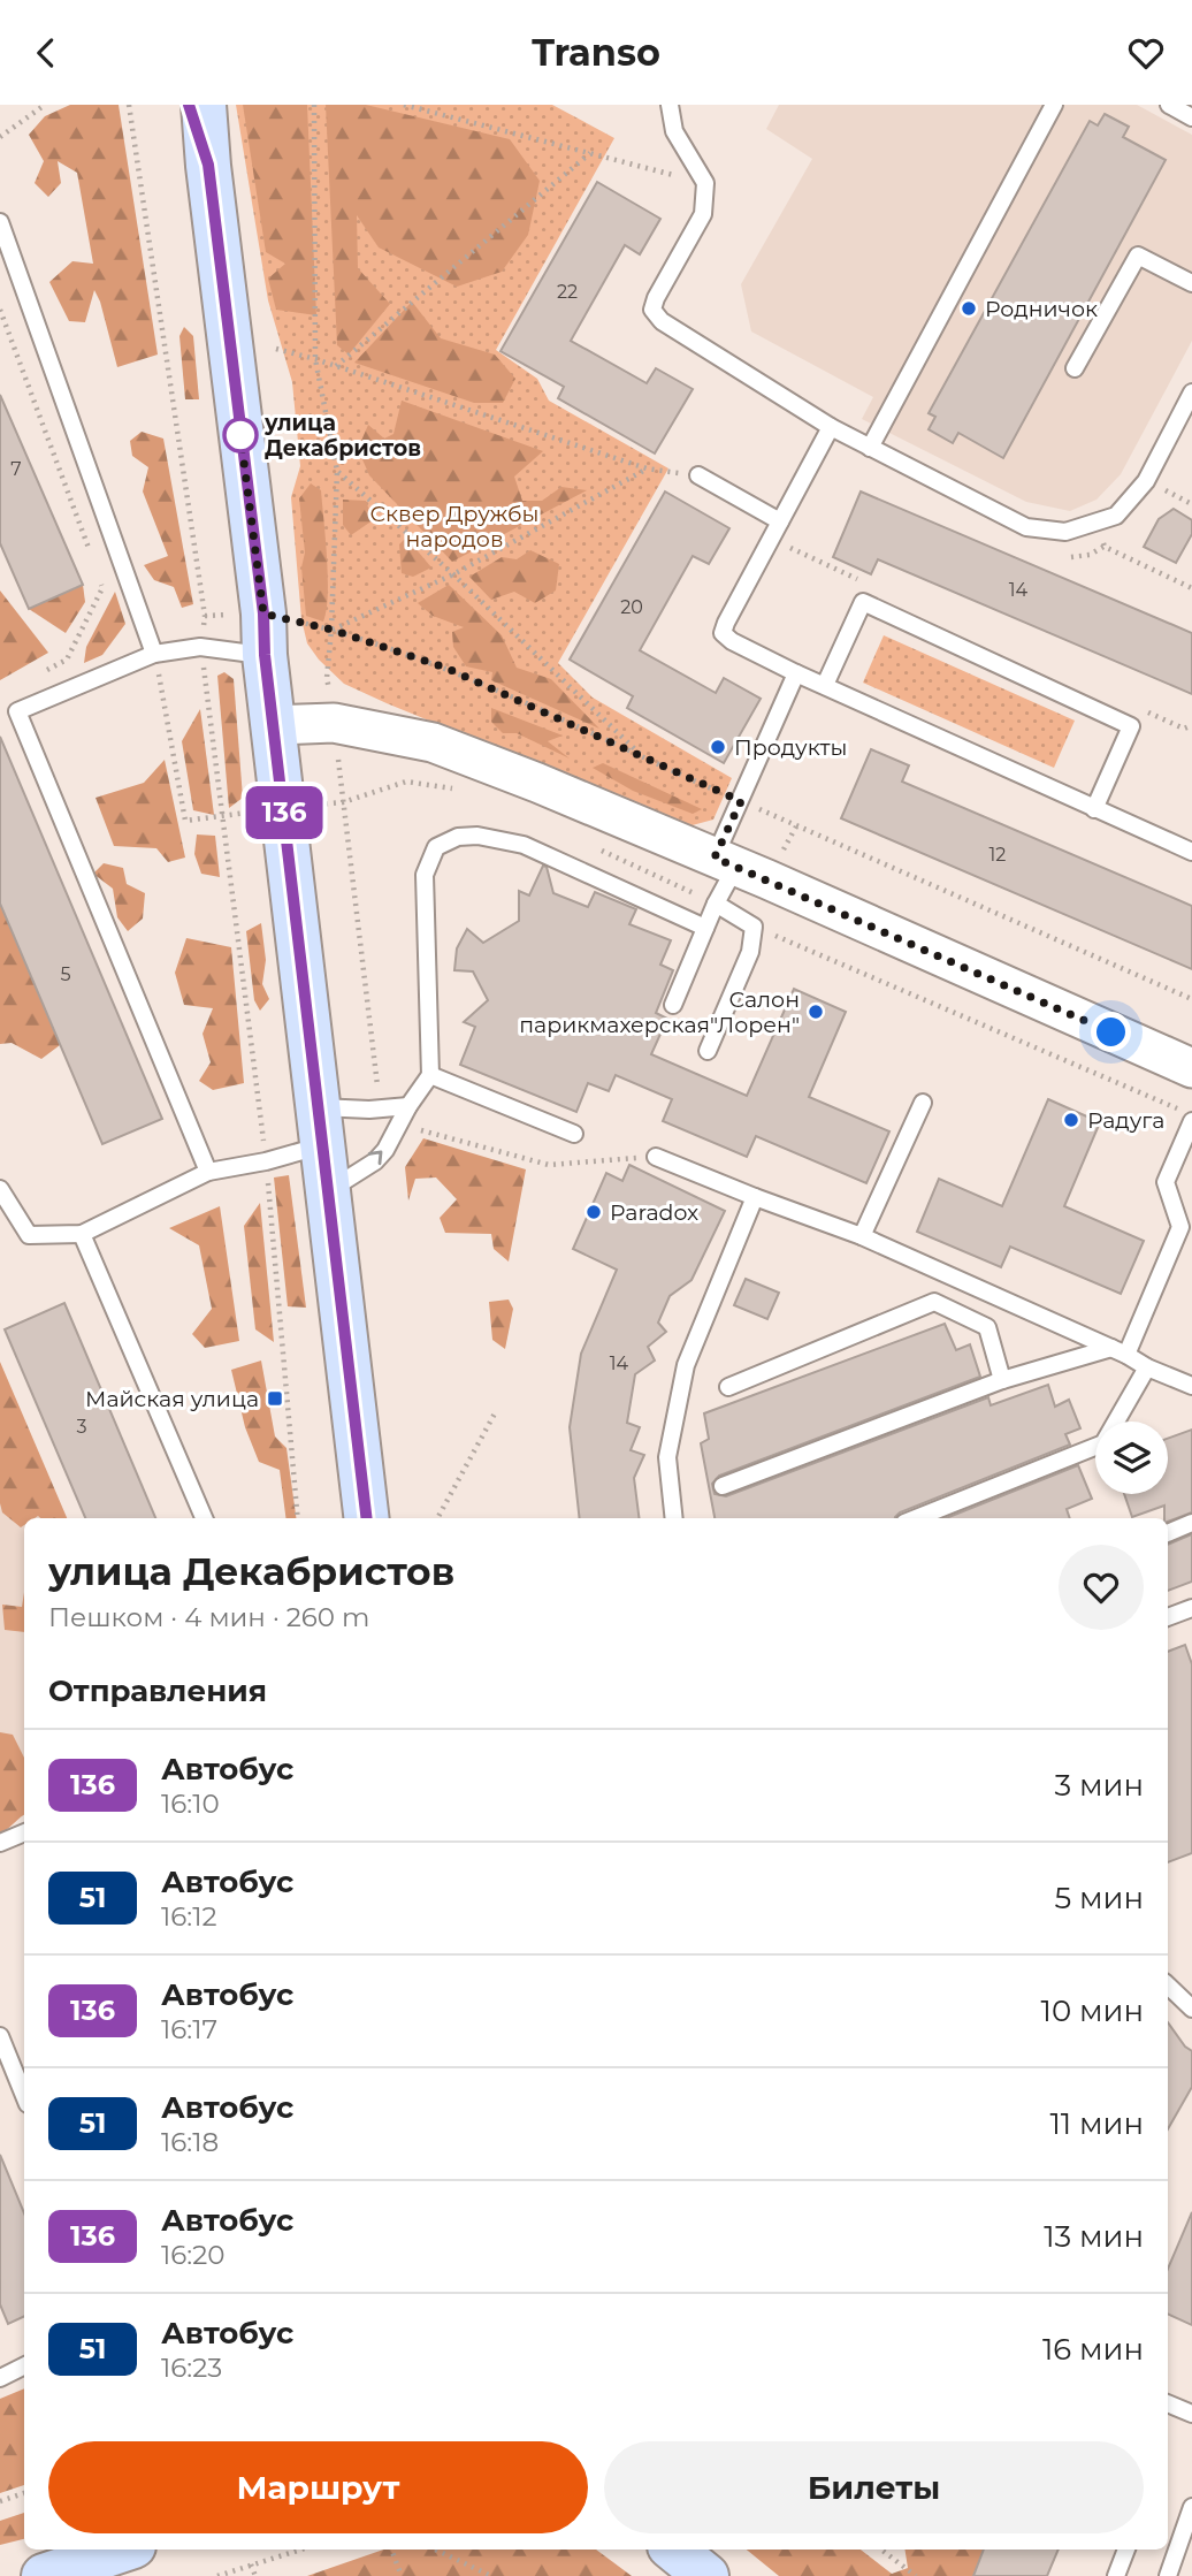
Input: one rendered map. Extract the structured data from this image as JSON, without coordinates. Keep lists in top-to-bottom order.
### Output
{
  "parks": ["Сквер Дружбы народов"],
  "places": {
    "other": [
      "Родничок",
      "улица Декабристов",
      "Продукты",
      "Салон парикмахерская\"Лорен\"",
      "Радуга",
      "Paradox"
    ],
    "transit": ["Майская улица"]
  },
  "lines": ["bus line 136"],
  "house_numbers": [
    "22",
    "7",
    "14",
    "20",
    "12",
    "5",
    "14",
    "3"
  ],
  "page": {
    "header": "Transo",
    "on_map": "136",
    "heading": [
      ["улица Декабристов", "Пешком · 4 мин · 260 m"],
      "Отправления"
    ],
    "list": [
      {
        "mark": "136",
        "name": "Автобус",
        "note": "16:10",
        "value": "3 мин"
      },
      {
        "mark": "51",
        "name": "Автобус",
        "note": "16:12",
        "value": "5 мин"
      },
      {
        "mark": "136",
        "name": "Автобус",
        "note": "16:17",
        "value": "10 мин"
      },
      {
        "mark": "51",
        "name": "Автобус",
        "note": "16:18",
        "value": "11 мин"
      },
      {
        "mark": "136",
        "name": "Автобус",
        "note": "16:20",
        "value": "13 мин"
      },
      {
        "mark": "51",
        "name": "Автобус",
        "note": "16:23",
        "value": "16 мин"
      }
    ],
    "buttons": ["Маршрут", "Билеты"]
  }
}
